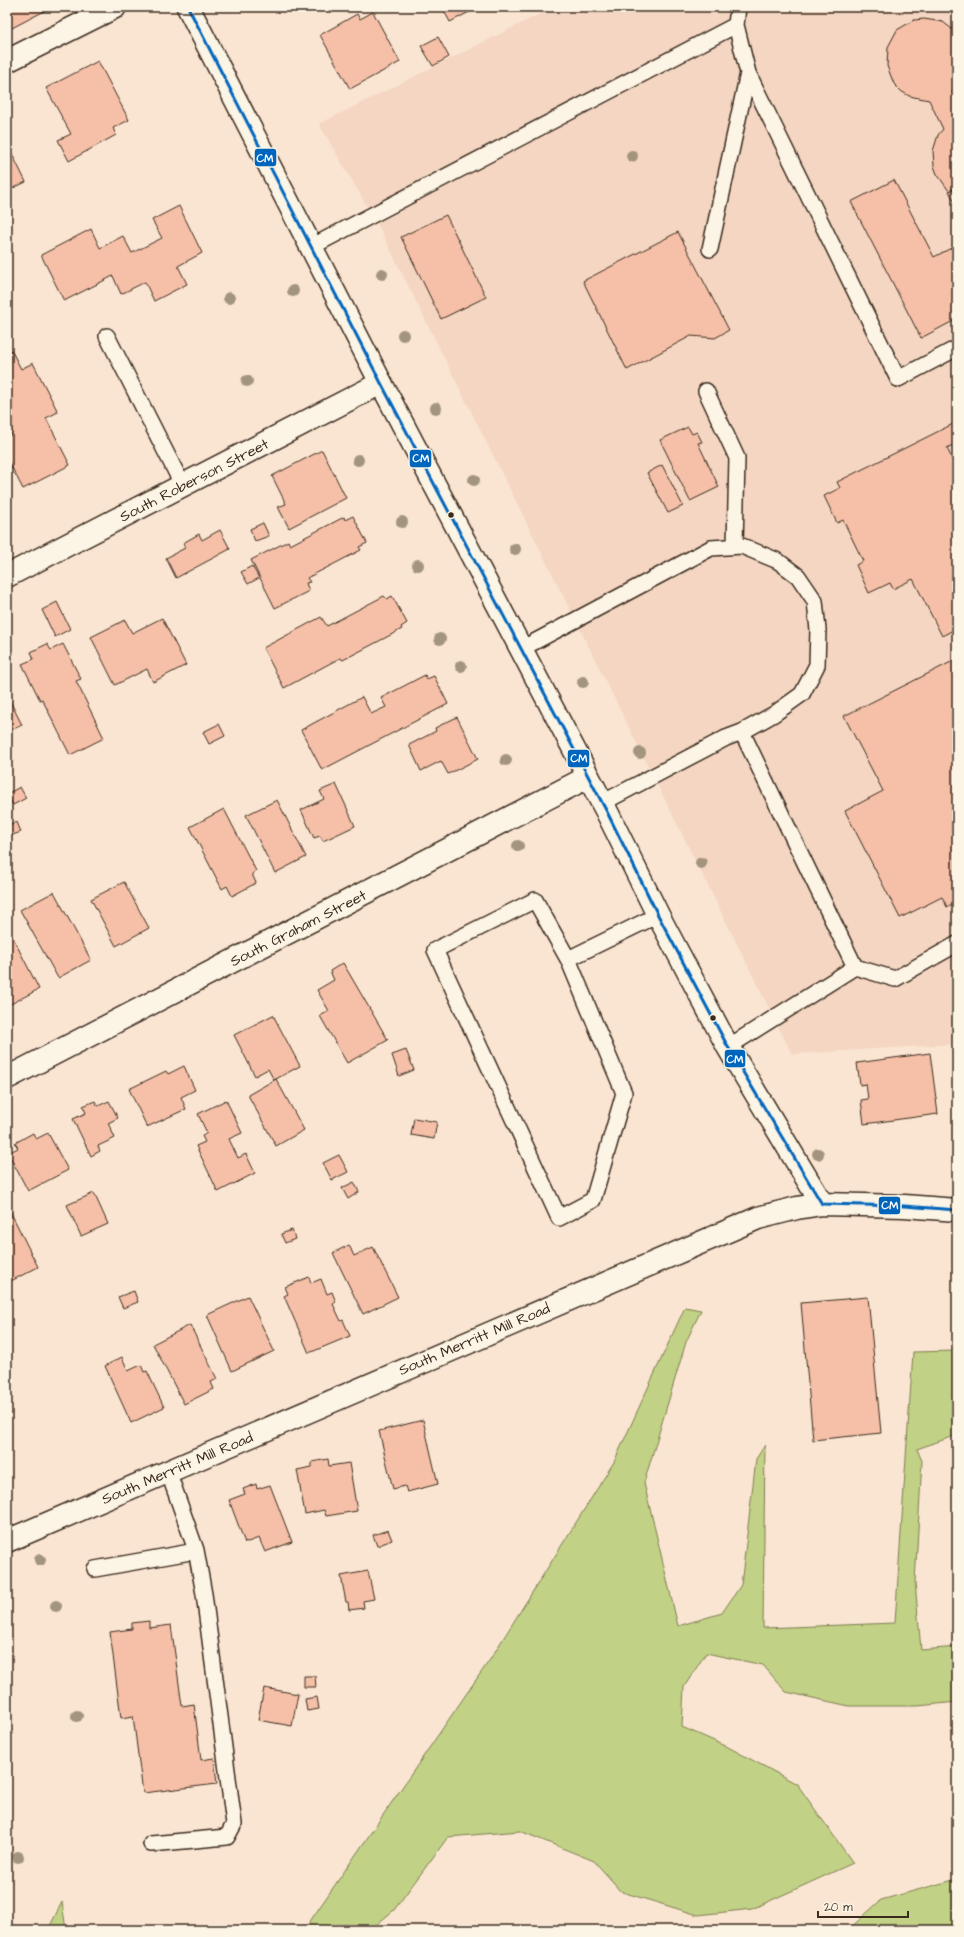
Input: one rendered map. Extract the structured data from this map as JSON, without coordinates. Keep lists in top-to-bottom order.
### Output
{
  "streets": {
    "street": ["South Roberson Street", "South Graham Street", "South Merritt Mill Road"]
  },
  "lines": ["transit line CM"],
  "scale_bar": "20 m"
}
